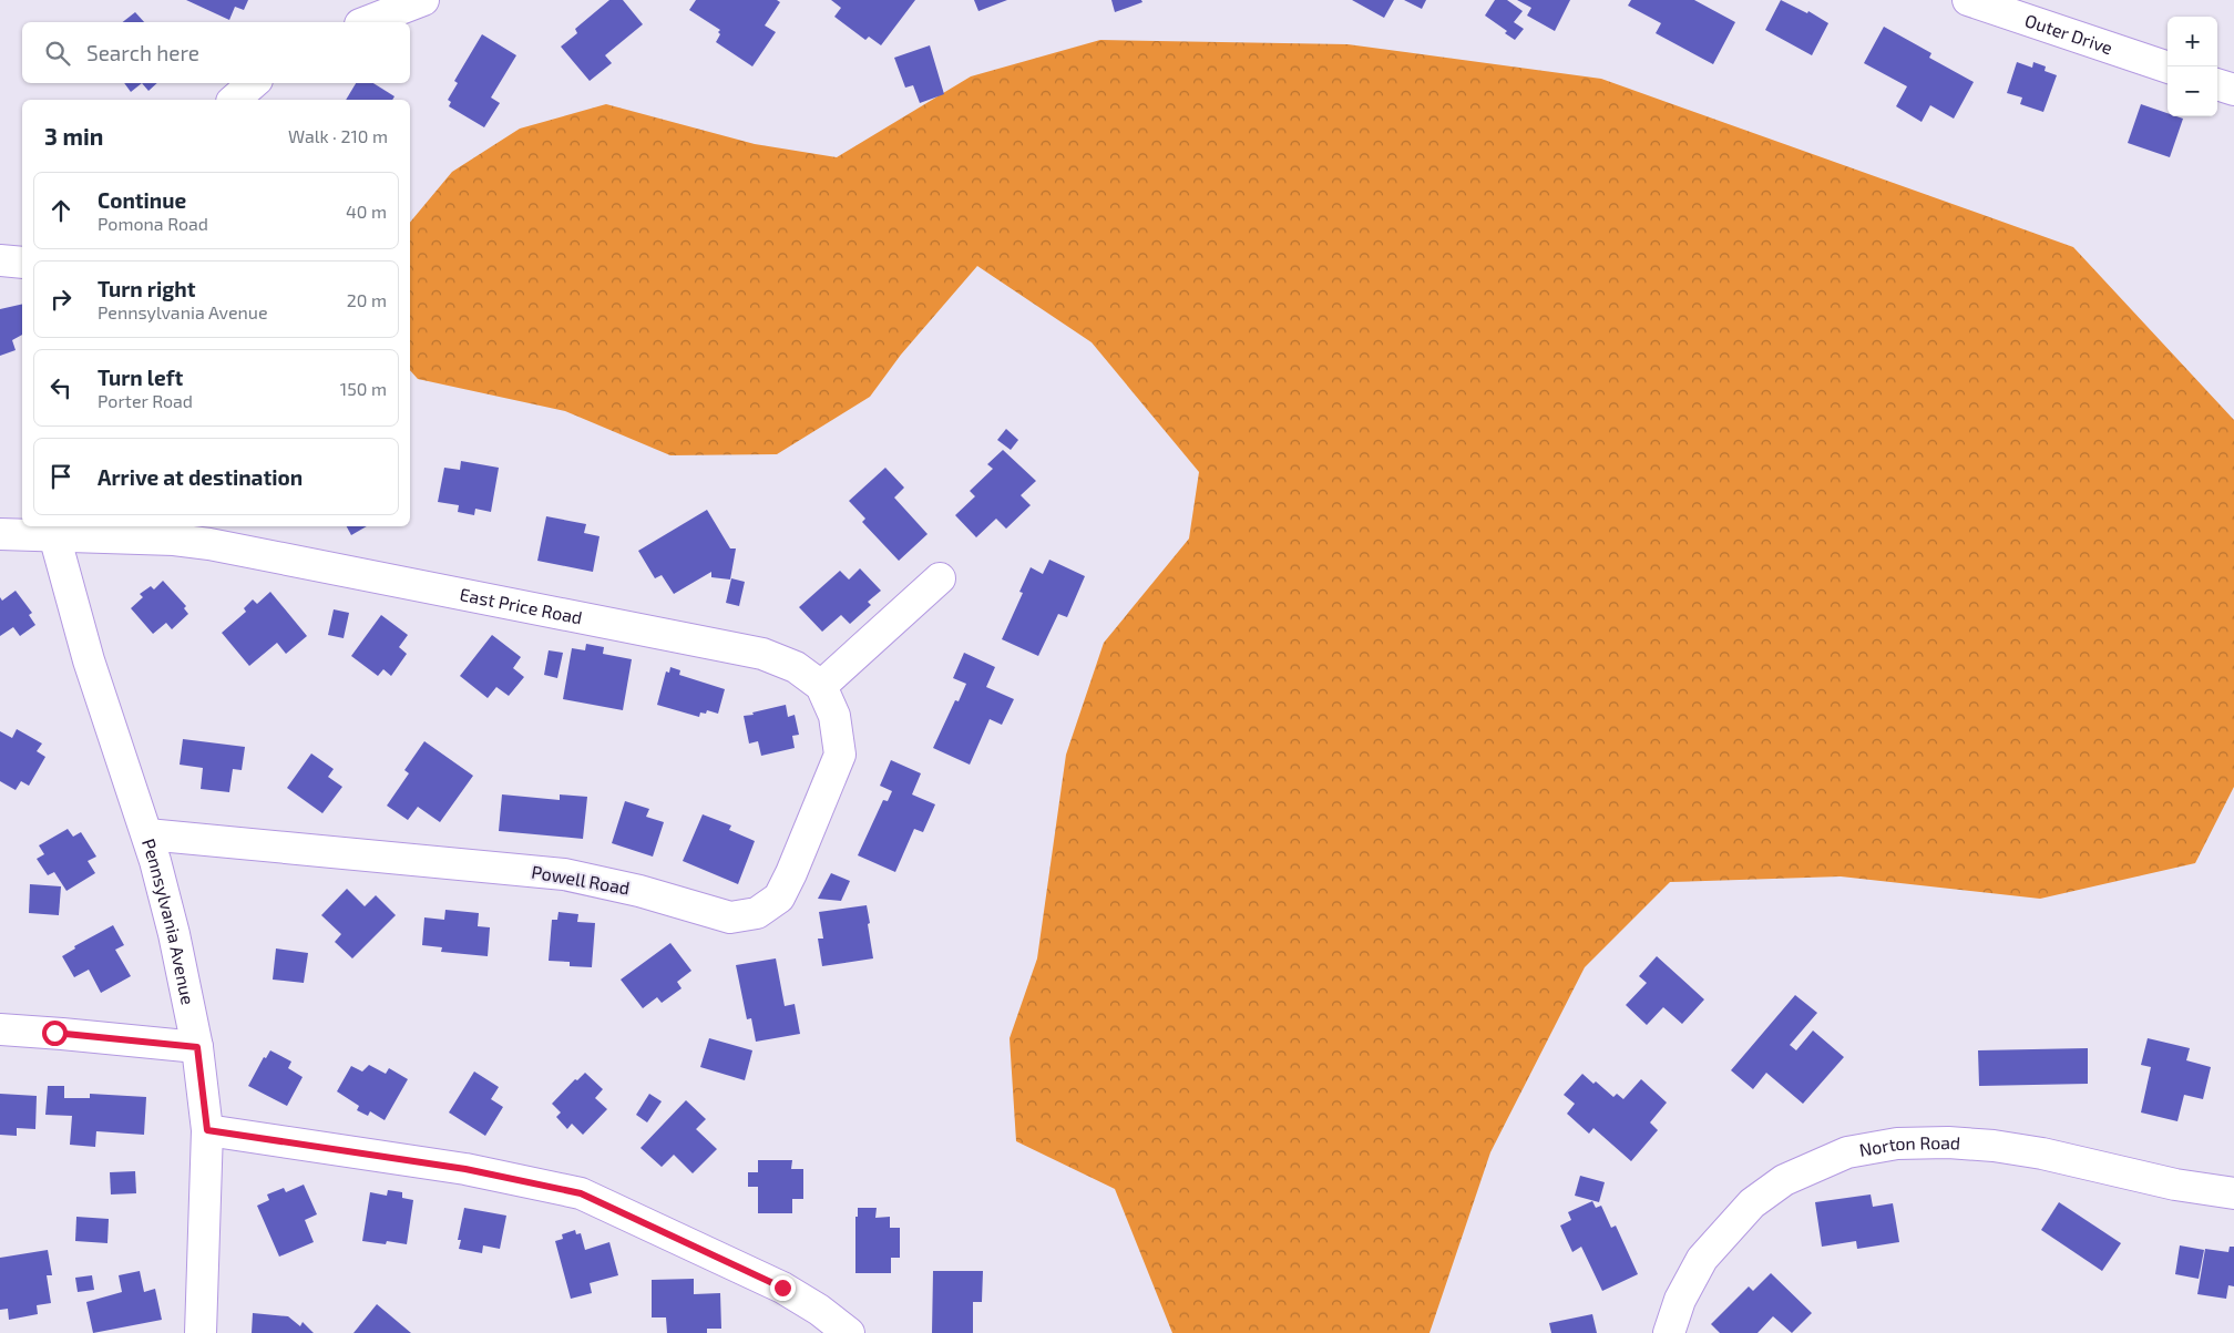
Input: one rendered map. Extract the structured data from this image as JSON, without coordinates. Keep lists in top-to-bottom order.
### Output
{
  "streets": {
    "street": [
      "Outer Drive",
      "East Price Road",
      "Powell Road",
      "Pennsylvania Avenue",
      "Norton Road"
    ]
  },
  "crossings": [
    ["East Price Road", "Powell Road"],
    ["East Price Road", "Pennsylvania Avenue"],
    ["Powell Road", "Pennsylvania Avenue"]
  ],
  "page": {
    "map_buttons": ["+", "−"],
    "search": "Search here",
    "heading": ["3 min", "Walk · 210 m"],
    "list": [
      ["Continue", "Pomona Road", "40 m"],
      ["Turn right", "Pennsylvania Avenue", "20 m"],
      ["Turn left", "Porter Road", "150 m"],
      "Arrive at destination"
    ]
  }
}
